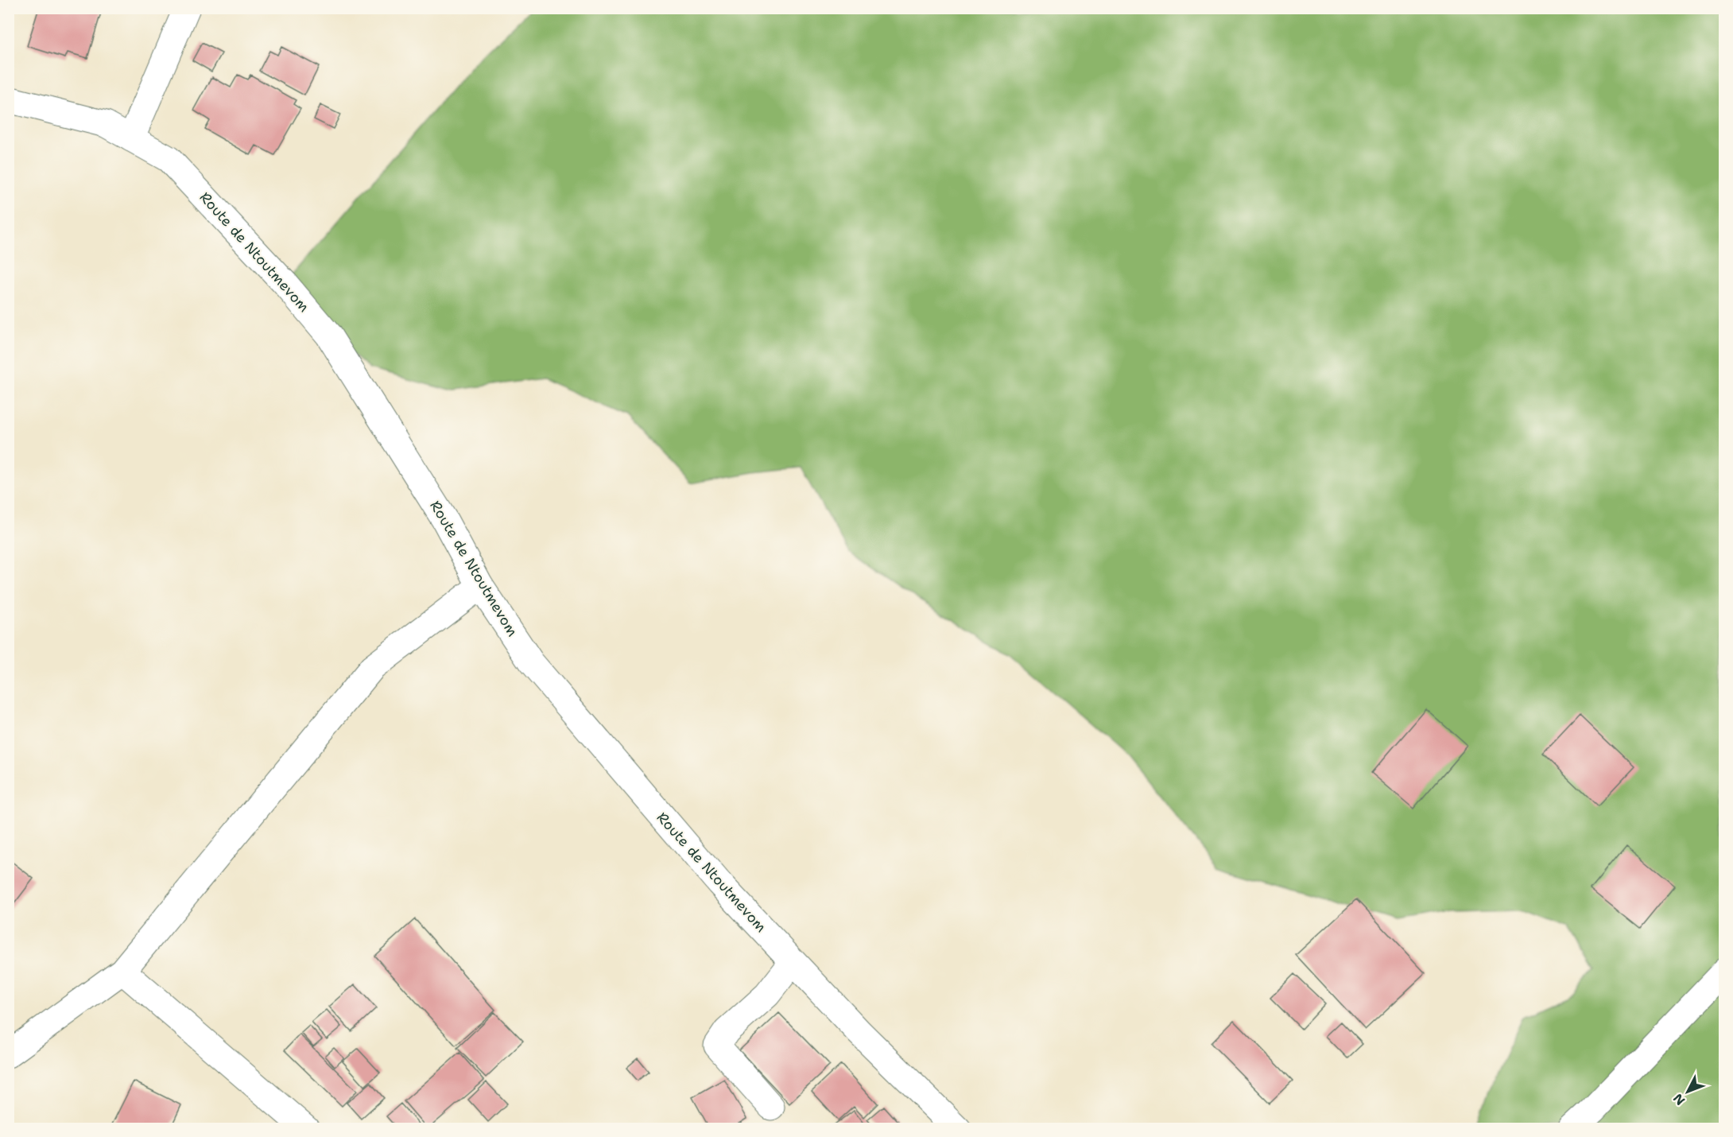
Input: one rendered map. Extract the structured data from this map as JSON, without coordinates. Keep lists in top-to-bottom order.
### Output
{
  "streets": {
    "street": ["Route de Ntoutmevom"]
  },
  "north": "bottom left"
}
